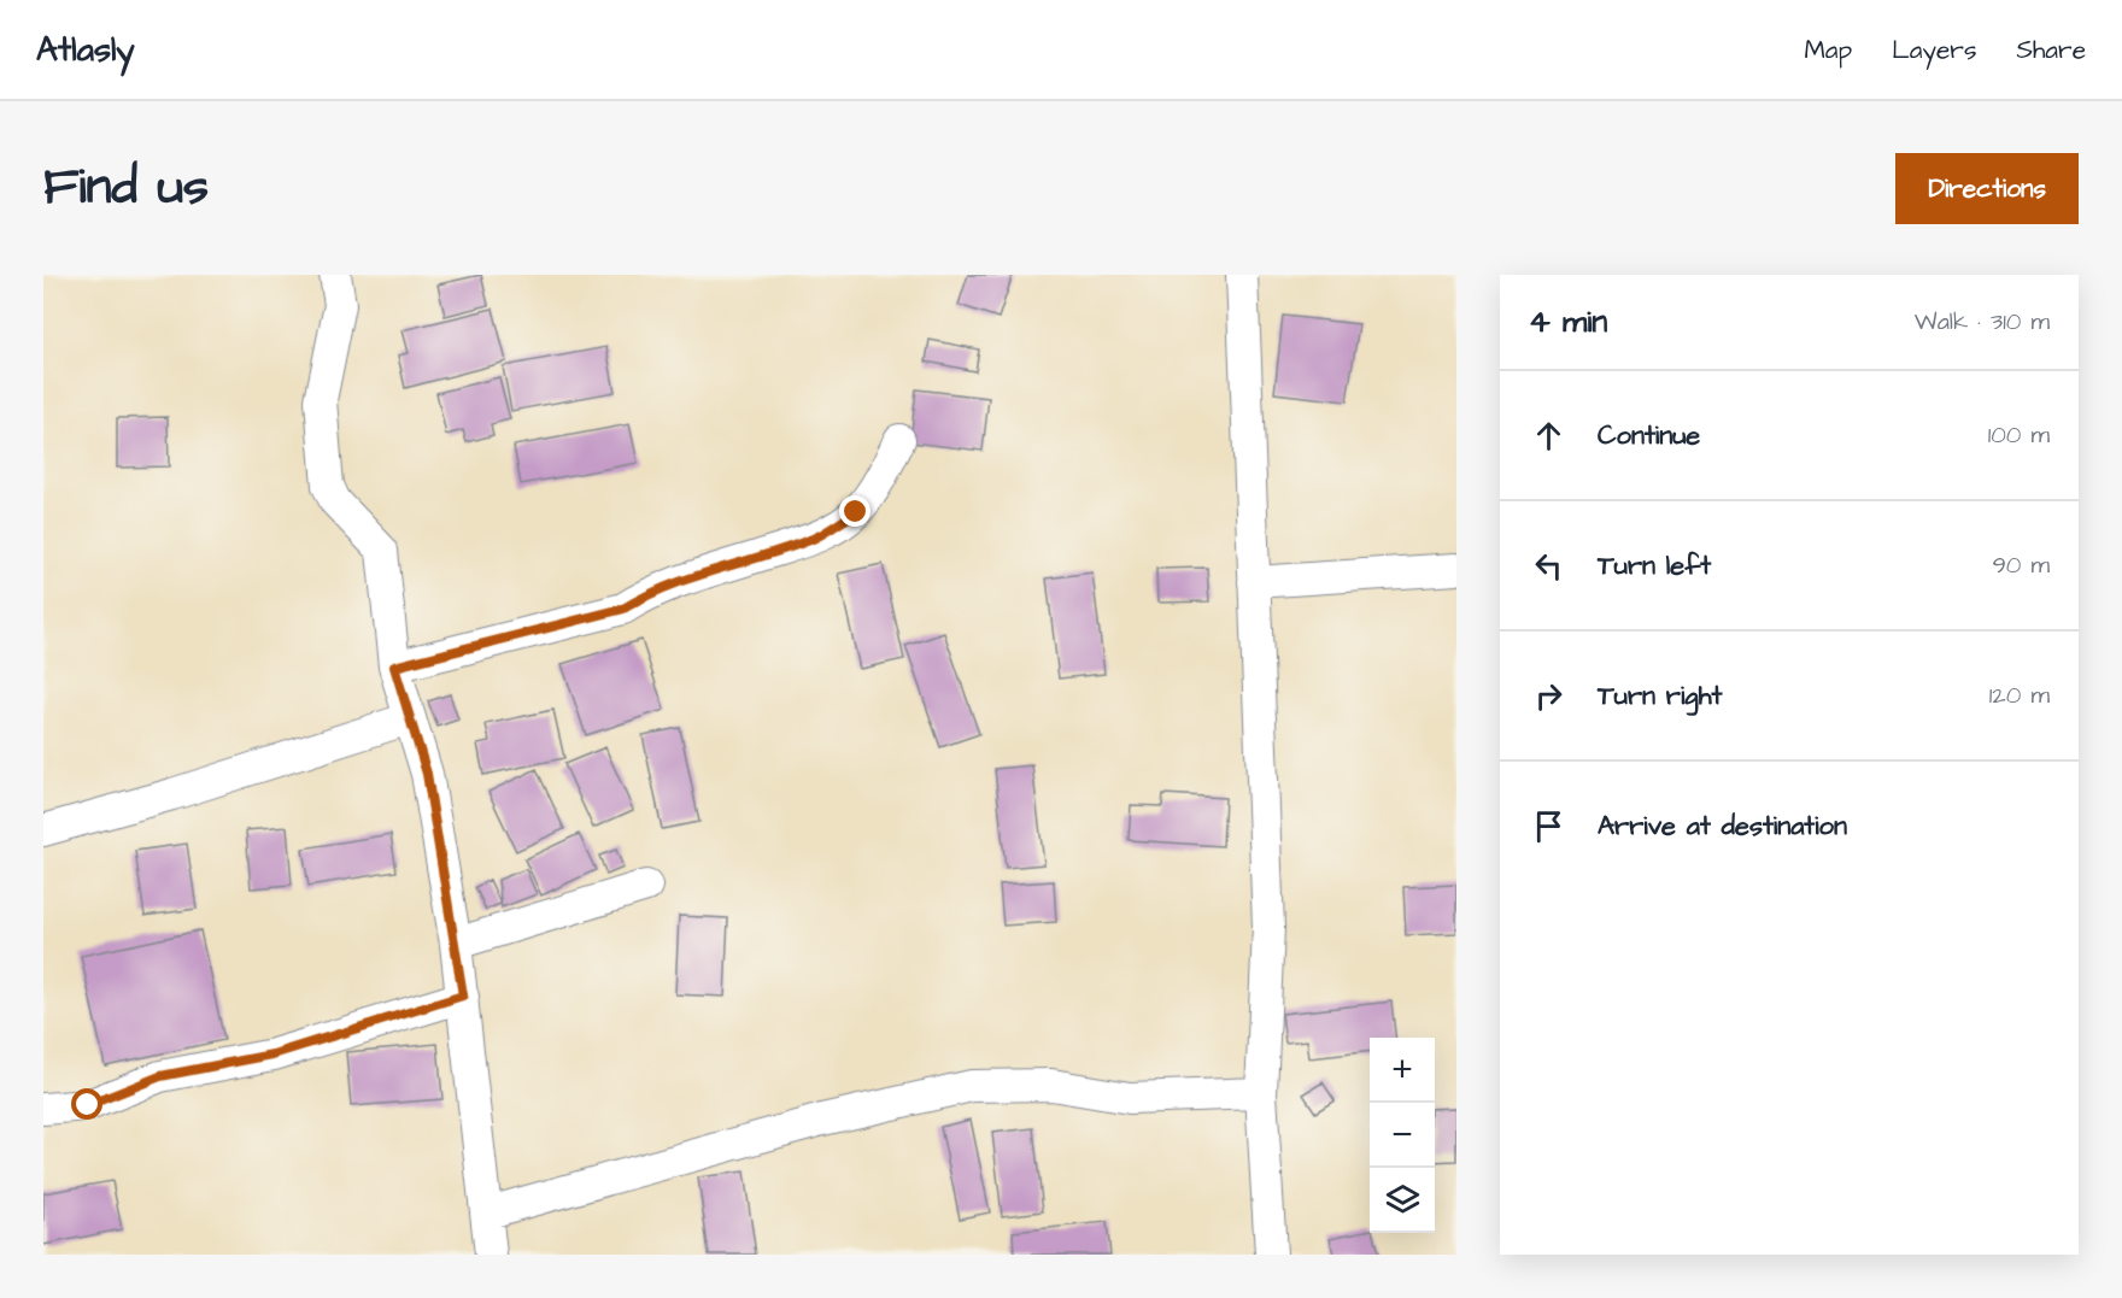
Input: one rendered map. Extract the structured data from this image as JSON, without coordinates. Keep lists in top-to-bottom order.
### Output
{
  "page": {
    "header": "Atlasly",
    "nav": ["Map", "Layers", "Share"],
    "title": "Find us",
    "buttons": "Directions",
    "heading": ["4 min", "Walk · 310 m"],
    "list": [
      ["Continue", "100 m"],
      ["Turn left", "90 m"],
      ["Turn right", "120 m"],
      "Arrive at destination"
    ],
    "map_buttons": ["+", "−"]
  }
}
